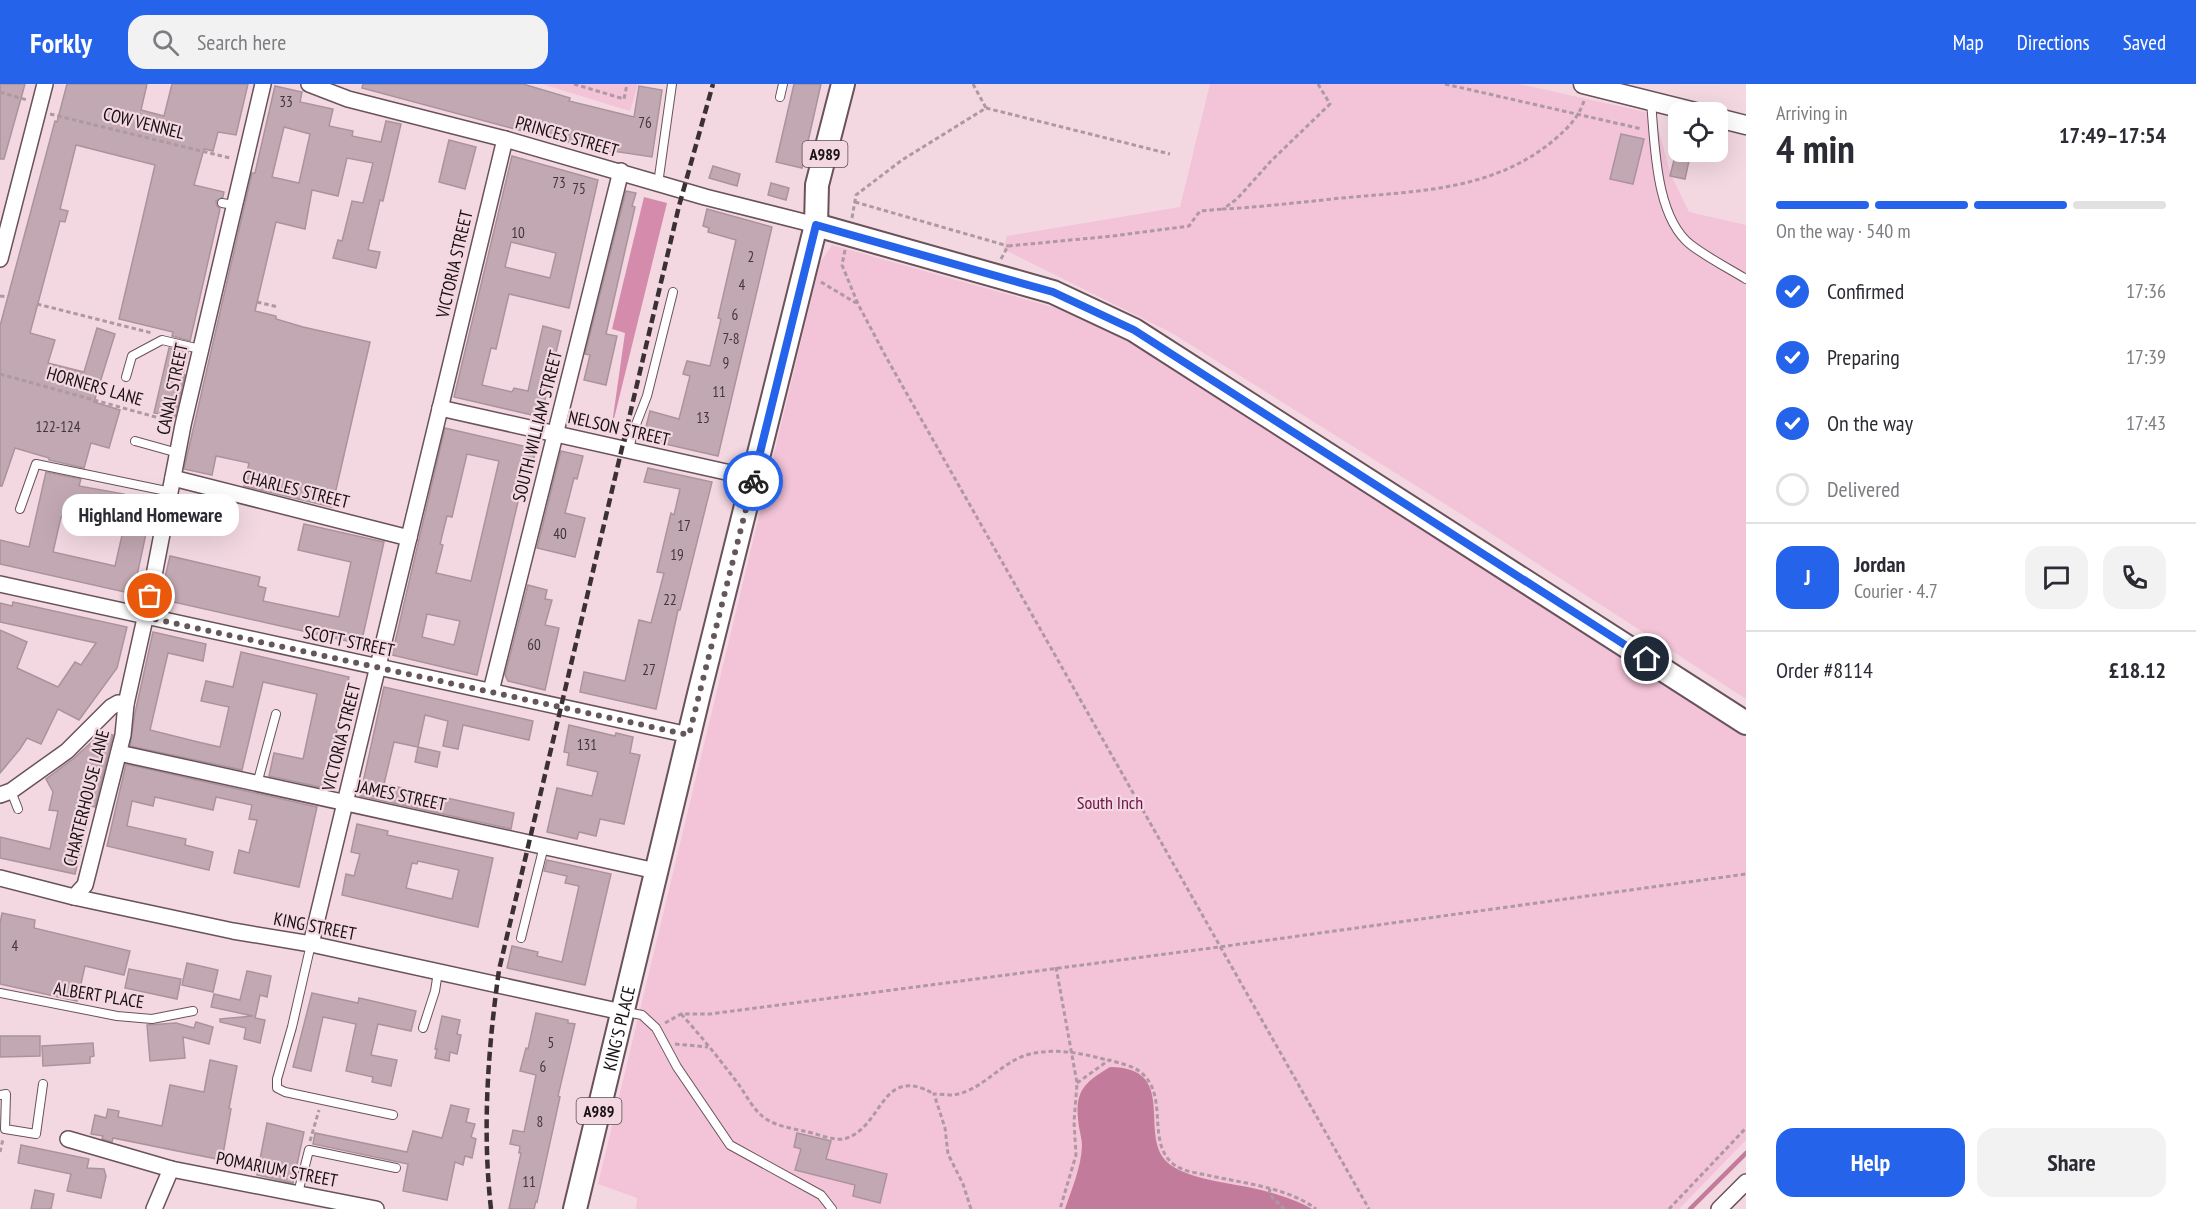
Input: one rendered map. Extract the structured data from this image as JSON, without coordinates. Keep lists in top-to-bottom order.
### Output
{
  "streets": {
    "main road": ["A989", "KING'S PLACE"],
    "street": [
      "PRINCES STREET",
      "VICTORIA STREET",
      "CANAL STREET",
      "SOUTH WILLIAM STREET",
      "NELSON STREET",
      "CHARLES STREET",
      "SCOTT STREET",
      "JAMES STREET",
      "CHARTERHOUSE LANE",
      "KING STREET",
      "POMARIUM STREET"
    ],
    "lane": ["ALBERT PLACE"],
    "path": ["COW VENNEL", "HORNERS LANE"]
  },
  "crossings": [
    ["COW VENNEL", "CANAL STREET"],
    ["PRINCES STREET", "A989"],
    ["PRINCES STREET", "VICTORIA STREET"],
    ["PRINCES STREET", "SOUTH WILLIAM STREET"],
    ["A989", "NELSON STREET"],
    ["A989", "SCOTT STREET"],
    ["A989", "JAMES STREET"],
    ["A989", "KING'S PLACE"],
    ["VICTORIA STREET", "NELSON STREET"],
    ["VICTORIA STREET", "CHARLES STREET"],
    ["VICTORIA STREET", "SCOTT STREET"],
    ["VICTORIA STREET", "JAMES STREET"],
    ["VICTORIA STREET", "KING STREET"],
    ["HORNERS LANE", "CANAL STREET"],
    ["CANAL STREET", "CHARLES STREET"],
    ["CANAL STREET", "SCOTT STREET"],
    ["CANAL STREET", "CHARTERHOUSE LANE"],
    ["SOUTH WILLIAM STREET", "NELSON STREET"],
    ["SOUTH WILLIAM STREET", "SCOTT STREET"],
    ["JAMES STREET", "CHARTERHOUSE LANE"],
    ["JAMES STREET", "KING'S PLACE"],
    ["CHARTERHOUSE LANE", "KING STREET"],
    ["KING STREET", "KING'S PLACE"]
  ],
  "parks": ["South Inch"],
  "places": ["Highland Homeware"],
  "house_numbers": [
    "33",
    "76",
    "73",
    "75",
    "10",
    "2",
    "4",
    "6",
    "7-8",
    "9",
    "11",
    "13",
    "122-124",
    "17",
    "40",
    "19",
    "22",
    "60",
    "27",
    "131",
    "4",
    "5",
    "6",
    "8",
    "11"
  ],
  "page": {
    "header": "Forkly",
    "search": "Search here",
    "nav": ["Map", "Directions", "Saved"],
    "heading": ["4 min", "Arriving in", "17:49–17:54"],
    "panel": [
      "Jordan",
      "Courier · 4.7",
      "Order #8114",
      "£18.12"
    ],
    "bar": "On the way · 540 m",
    "list": [
      ["Confirmed", "17:36"],
      ["Preparing", "17:39"],
      ["On the way", "17:43"],
      "Delivered"
    ],
    "bubble": "Highland Homeware",
    "round": "J",
    "buttons": ["Help", "Share"]
  }
}
